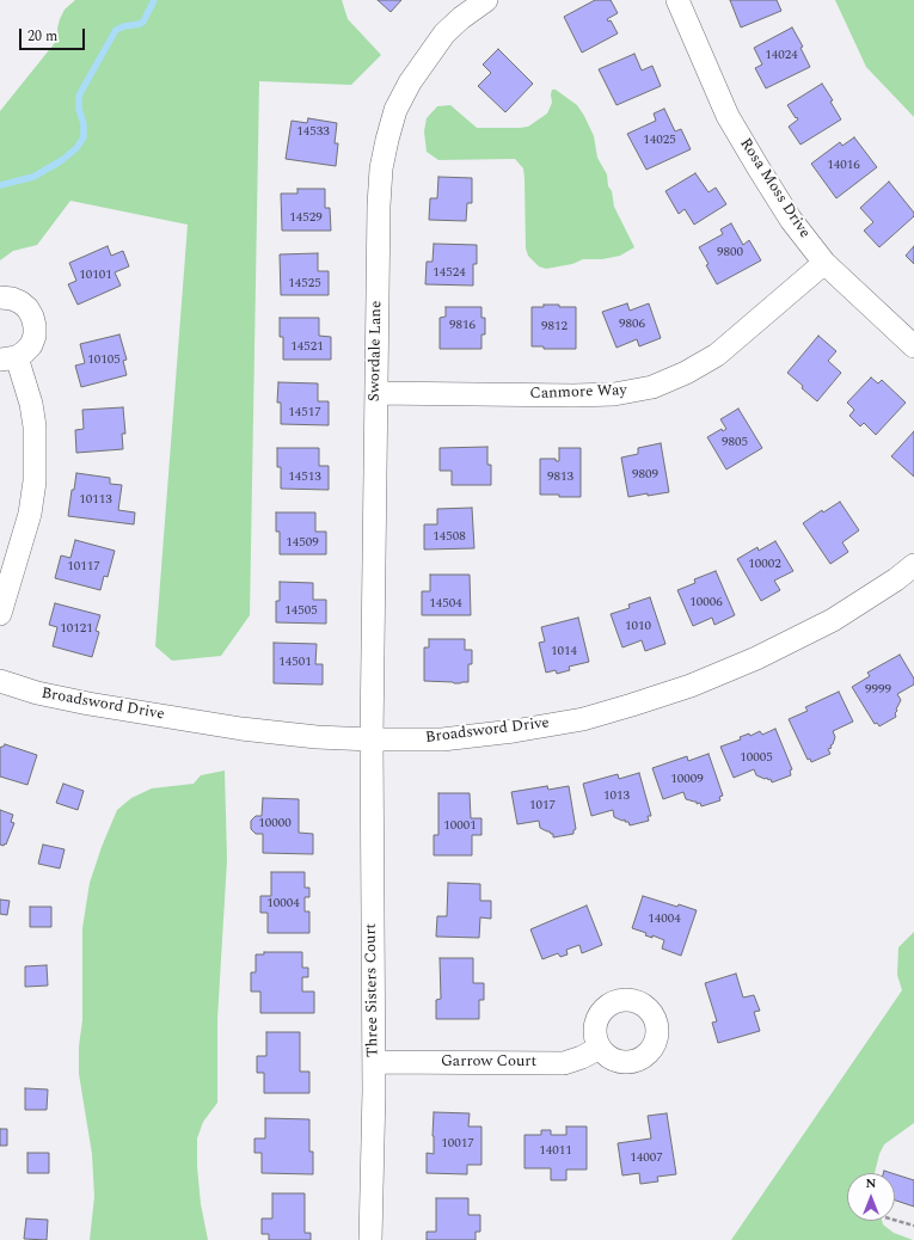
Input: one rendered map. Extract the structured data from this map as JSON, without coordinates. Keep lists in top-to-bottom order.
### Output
{
  "streets": {
    "street": [
      "Rosa Moss Drive",
      "Swordale Lane",
      "Canmore Way",
      "Broadsword Drive",
      "Three Sisters Court",
      "Garrow Court"
    ]
  },
  "crossings": [
    ["Rosa Moss Drive", "Canmore Way"],
    ["Swordale Lane", "Canmore Way"],
    ["Swordale Lane", "Broadsword Drive"],
    ["Swordale Lane", "Three Sisters Court"],
    ["Broadsword Drive", "Three Sisters Court"],
    ["Three Sisters Court", "Garrow Court"]
  ],
  "house_numbers": [
    "14024",
    "14533",
    "14025",
    "14016",
    "14529",
    "9800",
    "14524",
    "10101",
    "14525",
    "9806",
    "9816",
    "9812",
    "14521",
    "10105",
    "14517",
    "9805",
    "9809",
    "14513",
    "9813",
    "10113",
    "14508",
    "14509",
    "10002",
    "10117",
    "10006",
    "14504",
    "14505",
    "1010",
    "10121",
    "1014",
    "14501",
    "9999",
    "10005",
    "10009",
    "1013",
    "1017",
    "10000",
    "10001",
    "10004",
    "14004",
    "10017",
    "14011",
    "14007"
  ],
  "scale_bar": "20 m",
  "north": "top"
}
